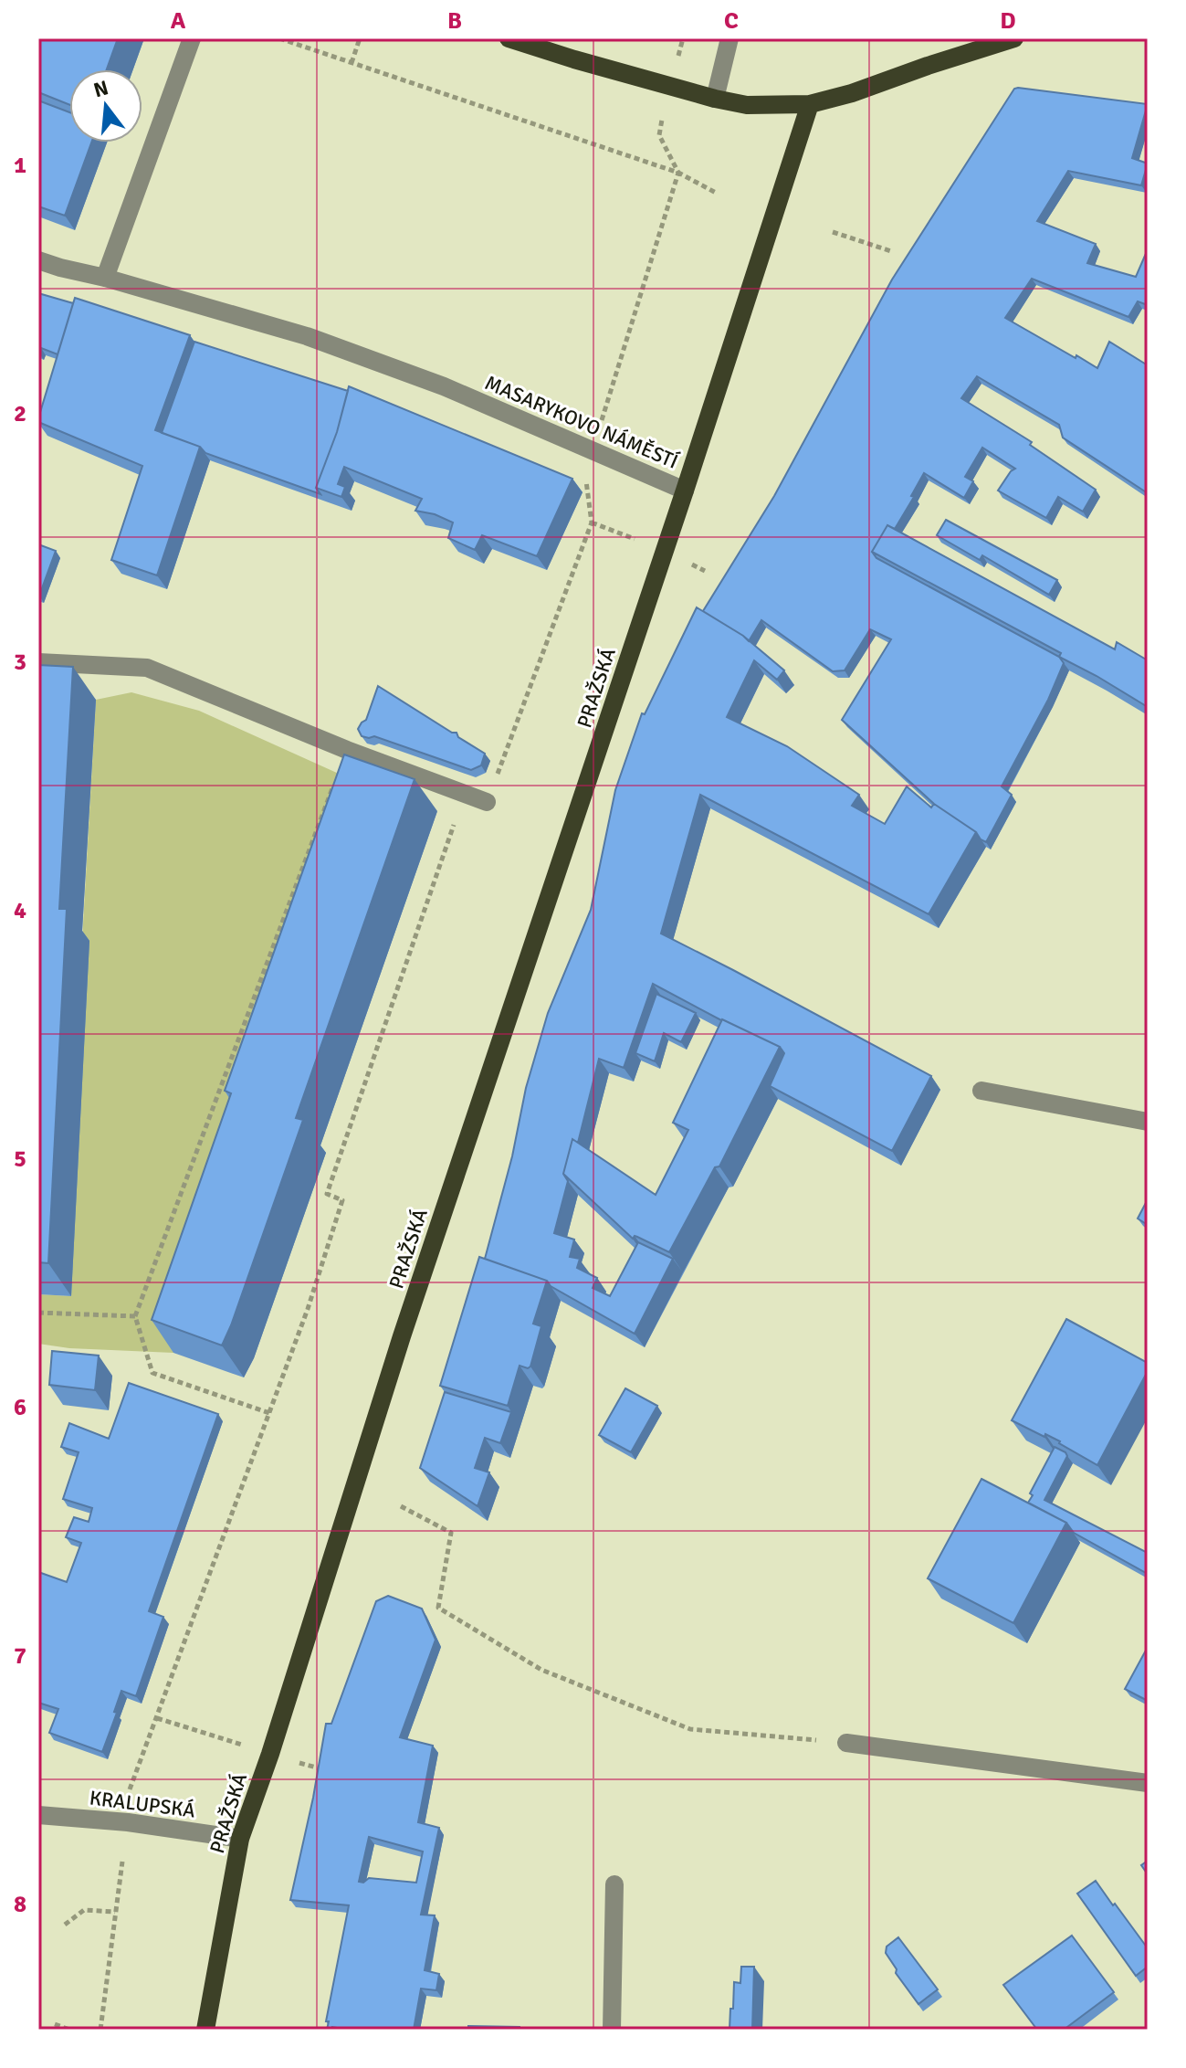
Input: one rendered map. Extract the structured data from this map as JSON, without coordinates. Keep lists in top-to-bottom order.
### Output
{
  "streets": {
    "main road": ["MASARYKOVO NÁMĚSTÍ", "PRAŽSKÁ"],
    "street": ["KRALUPSKÁ"]
  },
  "crossings": [
    ["MASARYKOVO NÁMĚSTÍ", "PRAŽSKÁ"],
    ["PRAŽSKÁ", "KRALUPSKÁ"]
  ],
  "north": "top",
  "grid": {
    "columns": [
      "A",
      "B",
      "C",
      "D"
    ],
    "rows": [
      "1",
      "2",
      "3",
      "4",
      "5",
      "6",
      "7",
      "8"
    ]
  }
}
